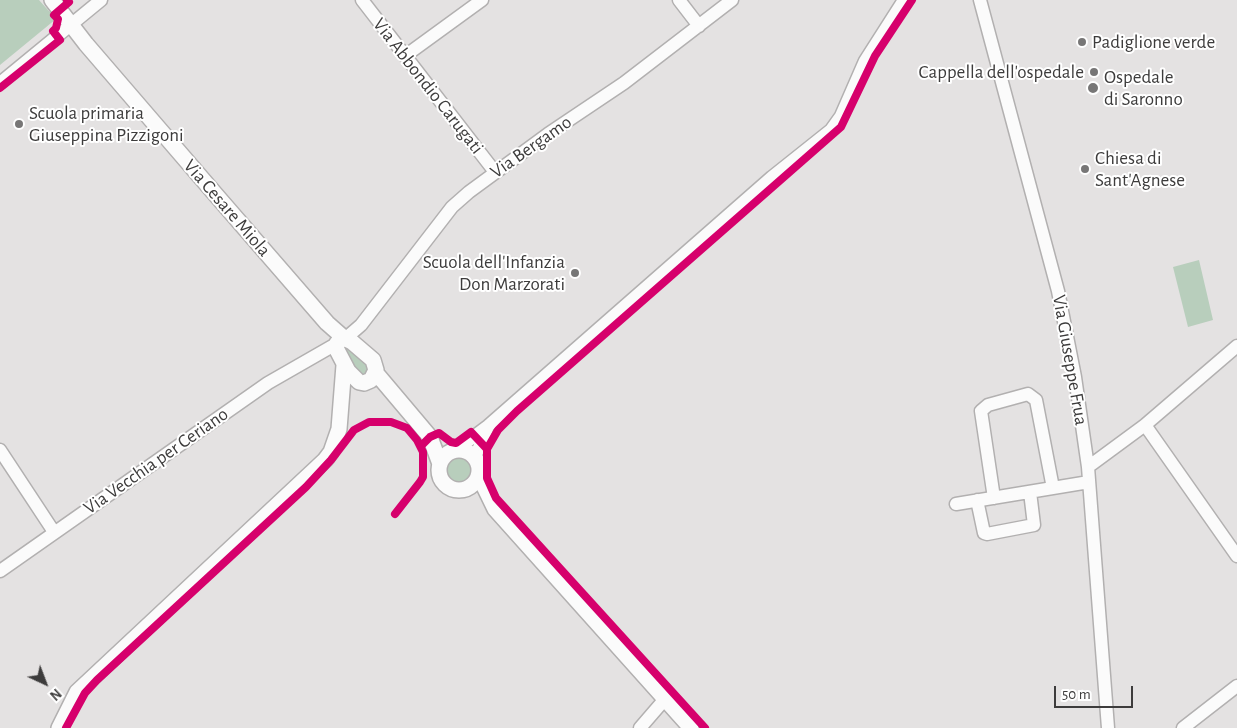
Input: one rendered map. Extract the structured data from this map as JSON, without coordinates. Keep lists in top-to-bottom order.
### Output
{
  "streets": {
    "street": [
      "Via Abbondio Carugati",
      "Via Bergamo",
      "Via Cesare Miola",
      "Via Giuseppe Frua",
      "Via Vecchia per Ceriano"
    ]
  },
  "crossings": [
    ["Via Abbondio Carugati", "Via Bergamo"],
    ["Via Bergamo", "Via Cesare Miola"],
    ["Via Bergamo", "Via Vecchia per Ceriano"],
    ["Via Cesare Miola", "Via Vecchia per Ceriano"]
  ],
  "places": [
    "Padiglione verde",
    "Cappella dell'ospedale",
    "Ospedale di Saronno",
    "Scuola primaria Giuseppina Pizzigoni",
    "Chiesa di Sant'Agnese",
    "Scuola dell'Infanzia Don Marzorati"
  ],
  "scale_bar": "50 m",
  "north": "bottom right"
}
